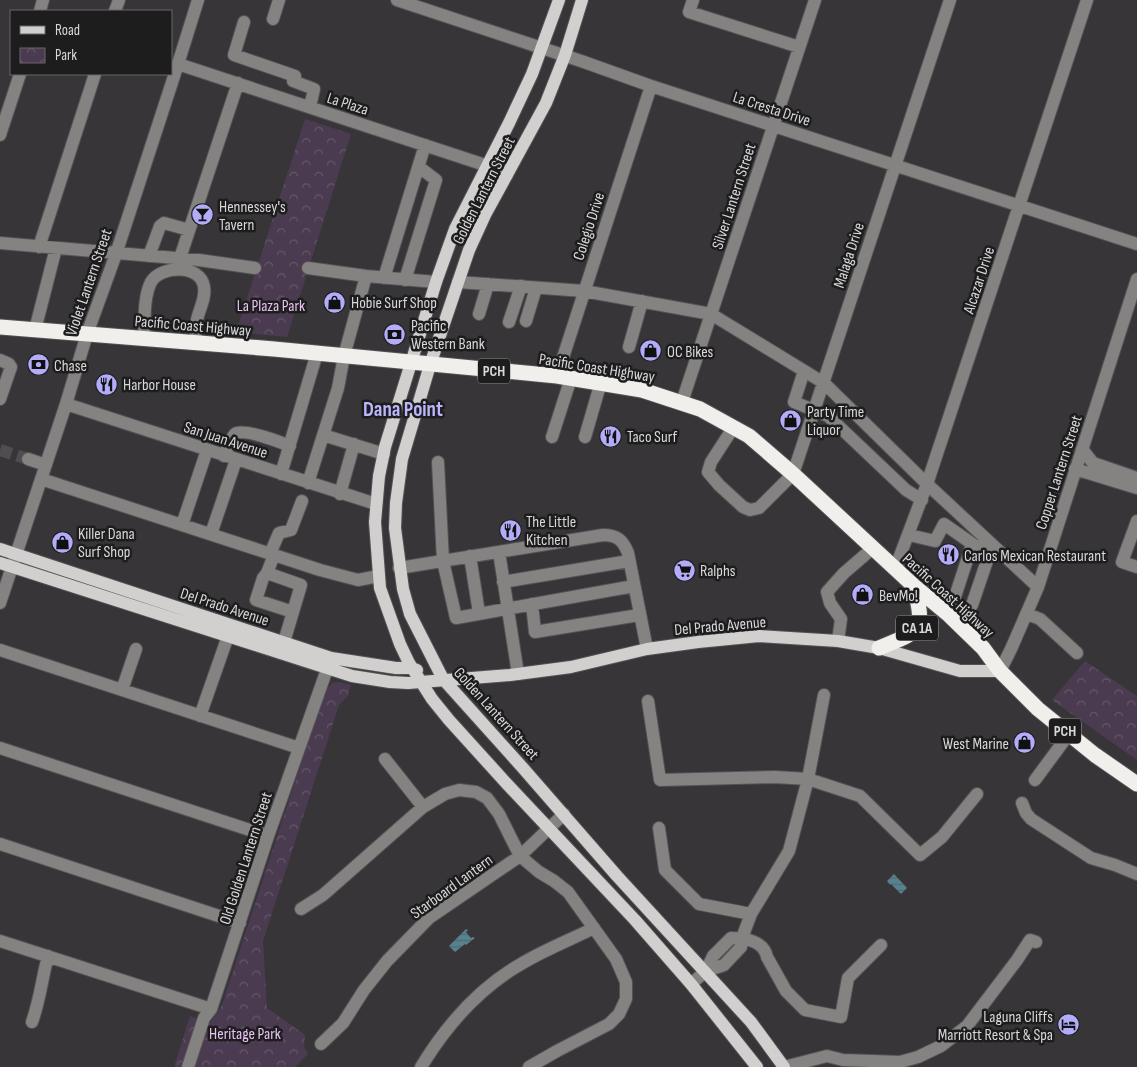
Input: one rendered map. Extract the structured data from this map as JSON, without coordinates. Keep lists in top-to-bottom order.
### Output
{
  "streets": {
    "highway": ["Pacific Coast Highway", "PCH", "CA 1A"],
    "main road": ["Golden Lantern Street", "Del Prado Avenue"],
    "street": [
      "La Plaza",
      "La Cresta Drive",
      "Silver Lantern Street",
      "Colegio Drive",
      "Malaga Drive",
      "Alcazar Drive",
      "Violet Lantern Street",
      "San Juan Avenue",
      "Copper Lantern Street",
      "Old Golden Lantern Street",
      "Starboard Lantern"
    ]
  },
  "crossings": [
    ["La Plaza", "Golden Lantern Street"],
    ["La Plaza", "Violet Lantern Street"],
    ["La Cresta Drive", "Golden Lantern Street"],
    ["La Cresta Drive", "Silver Lantern Street"],
    ["La Cresta Drive", "Colegio Drive"],
    ["La Cresta Drive", "Malaga Drive"],
    ["La Cresta Drive", "Alcazar Drive"],
    ["Golden Lantern Street", "Pacific Coast Highway"],
    ["Golden Lantern Street", "San Juan Avenue"],
    ["Golden Lantern Street", "Del Prado Avenue"],
    ["Golden Lantern Street", "Starboard Lantern"],
    ["Silver Lantern Street", "Pacific Coast Highway"],
    ["Colegio Drive", "Pacific Coast Highway"],
    ["Malaga Drive", "Pacific Coast Highway"],
    ["Alcazar Drive", "Pacific Coast Highway"],
    ["Alcazar Drive", "Del Prado Avenue"],
    ["Alcazar Drive", "CA 1A"],
    ["Violet Lantern Street", "Pacific Coast Highway"],
    ["Violet Lantern Street", "San Juan Avenue"],
    ["Violet Lantern Street", "Del Prado Avenue"],
    ["Pacific Coast Highway", "Copper Lantern Street"],
    ["Pacific Coast Highway", "Del Prado Avenue"],
    ["Pacific Coast Highway", "CA 1A"],
    ["Copper Lantern Street", "Del Prado Avenue"],
    ["Del Prado Avenue", "CA 1A"],
    ["Del Prado Avenue", "Old Golden Lantern Street"]
  ],
  "districts": ["Dana Point"],
  "parks": ["La Plaza Park", "Heritage Park"],
  "places": {
    "bar": ["Hennessey's Tavern"],
    "shop": [
      "Hobie Surf Shop",
      "OC Bikes",
      "Party Time Liquor",
      "Killer Dana Surf Shop",
      "BevMo!",
      "West Marine"
    ],
    "bank": ["Pacific Western Bank", "Chase"],
    "restaurant": [
      "Harbor House",
      "Taco Surf",
      "The Little Kitchen",
      "Carlos Mexican Restaurant"
    ],
    "supermarket": ["Ralphs"],
    "hotel": ["Laguna Cliffs Marriott Resort & Spa"]
  },
  "legend": ["Road", "Park"]
}
